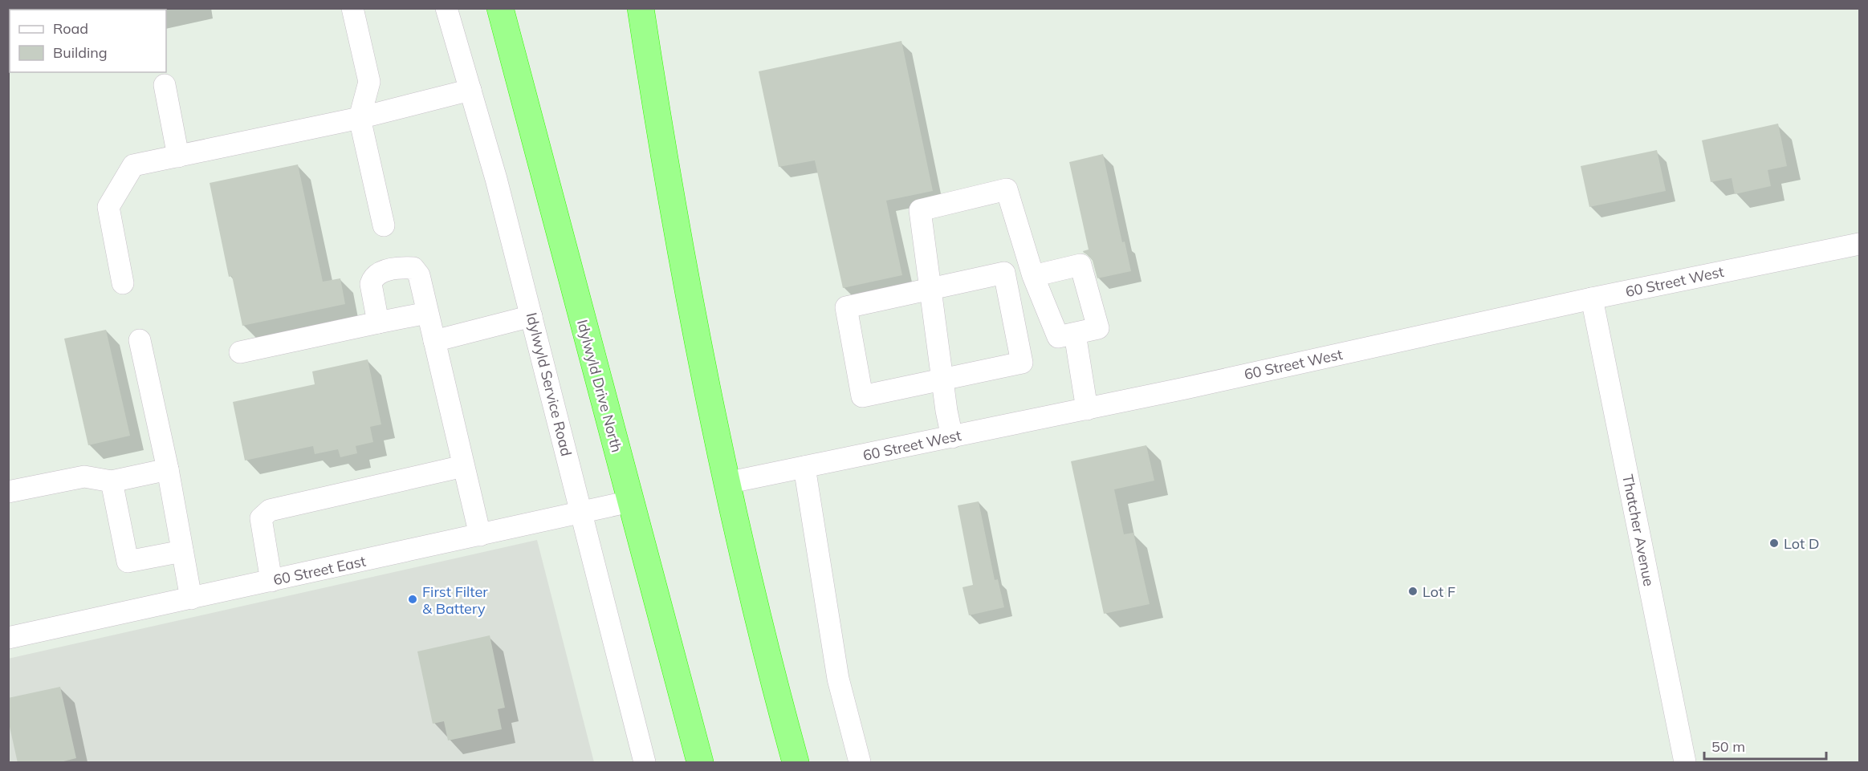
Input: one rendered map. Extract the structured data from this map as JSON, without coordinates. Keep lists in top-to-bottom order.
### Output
{
  "streets": {
    "highway": ["Idylwyld Drive North"],
    "street": [
      "60 Street West",
      "Idylwyld Service Road",
      "Thatcher Avenue",
      "60 Street East"
    ]
  },
  "crossings": [
    ["60 Street West", "Thatcher Avenue"],
    ["Idylwyld Service Road", "60 Street East"],
    ["Idylwyld Drive North", "60 Street East"]
  ],
  "places": ["Lot D", "Lot F", "First Filter & Battery"],
  "legend": ["Road", "Building"],
  "scale_bar": "50 m"
}
